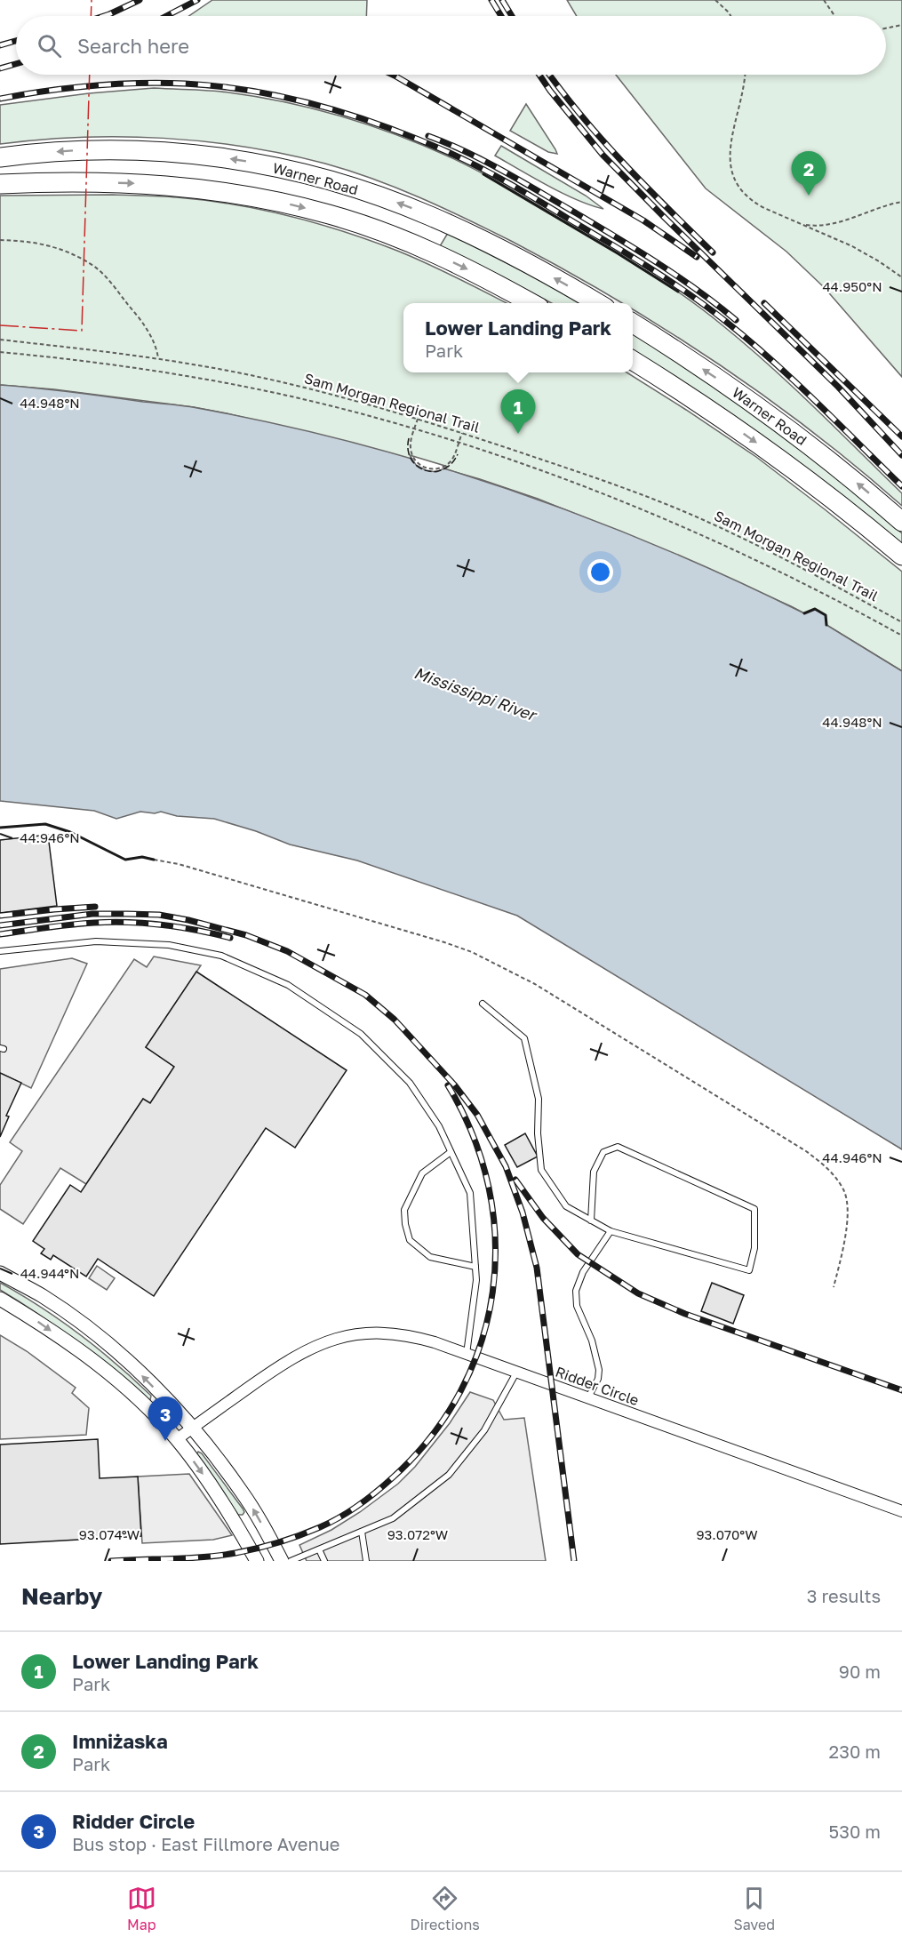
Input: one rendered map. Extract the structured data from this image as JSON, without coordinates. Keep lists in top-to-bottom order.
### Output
{
  "streets": {
    "highway": ["Warner Road"],
    "street": ["Ridder Circle"],
    "path": ["Sam Morgan Regional Trail"]
  },
  "water": ["Mississippi River"],
  "page": {
    "search": "Search here",
    "pins": ["2", "1", "3"],
    "popup": ["Lower Landing Park", "Park"],
    "heading": ["Nearby", "3 results"],
    "list": [
      {
        "mark": "1",
        "name": "Lower Landing Park",
        "note": "Park",
        "value": "90 m"
      },
      {
        "mark": "2",
        "name": "Imniżaska",
        "note": "Park",
        "value": "230 m"
      },
      {
        "mark": "3",
        "name": "Ridder Circle",
        "note": "Bus stop · East Fillmore Avenue",
        "value": "530 m"
      }
    ],
    "nav": ["Map", "Directions", "Saved"]
  },
  "coordinates": [
    "44.950°N",
    "44.948°N",
    "44.946°N",
    "44.944°N",
    "93.074°W",
    "93.072°W",
    "93.070°W"
  ]
}
